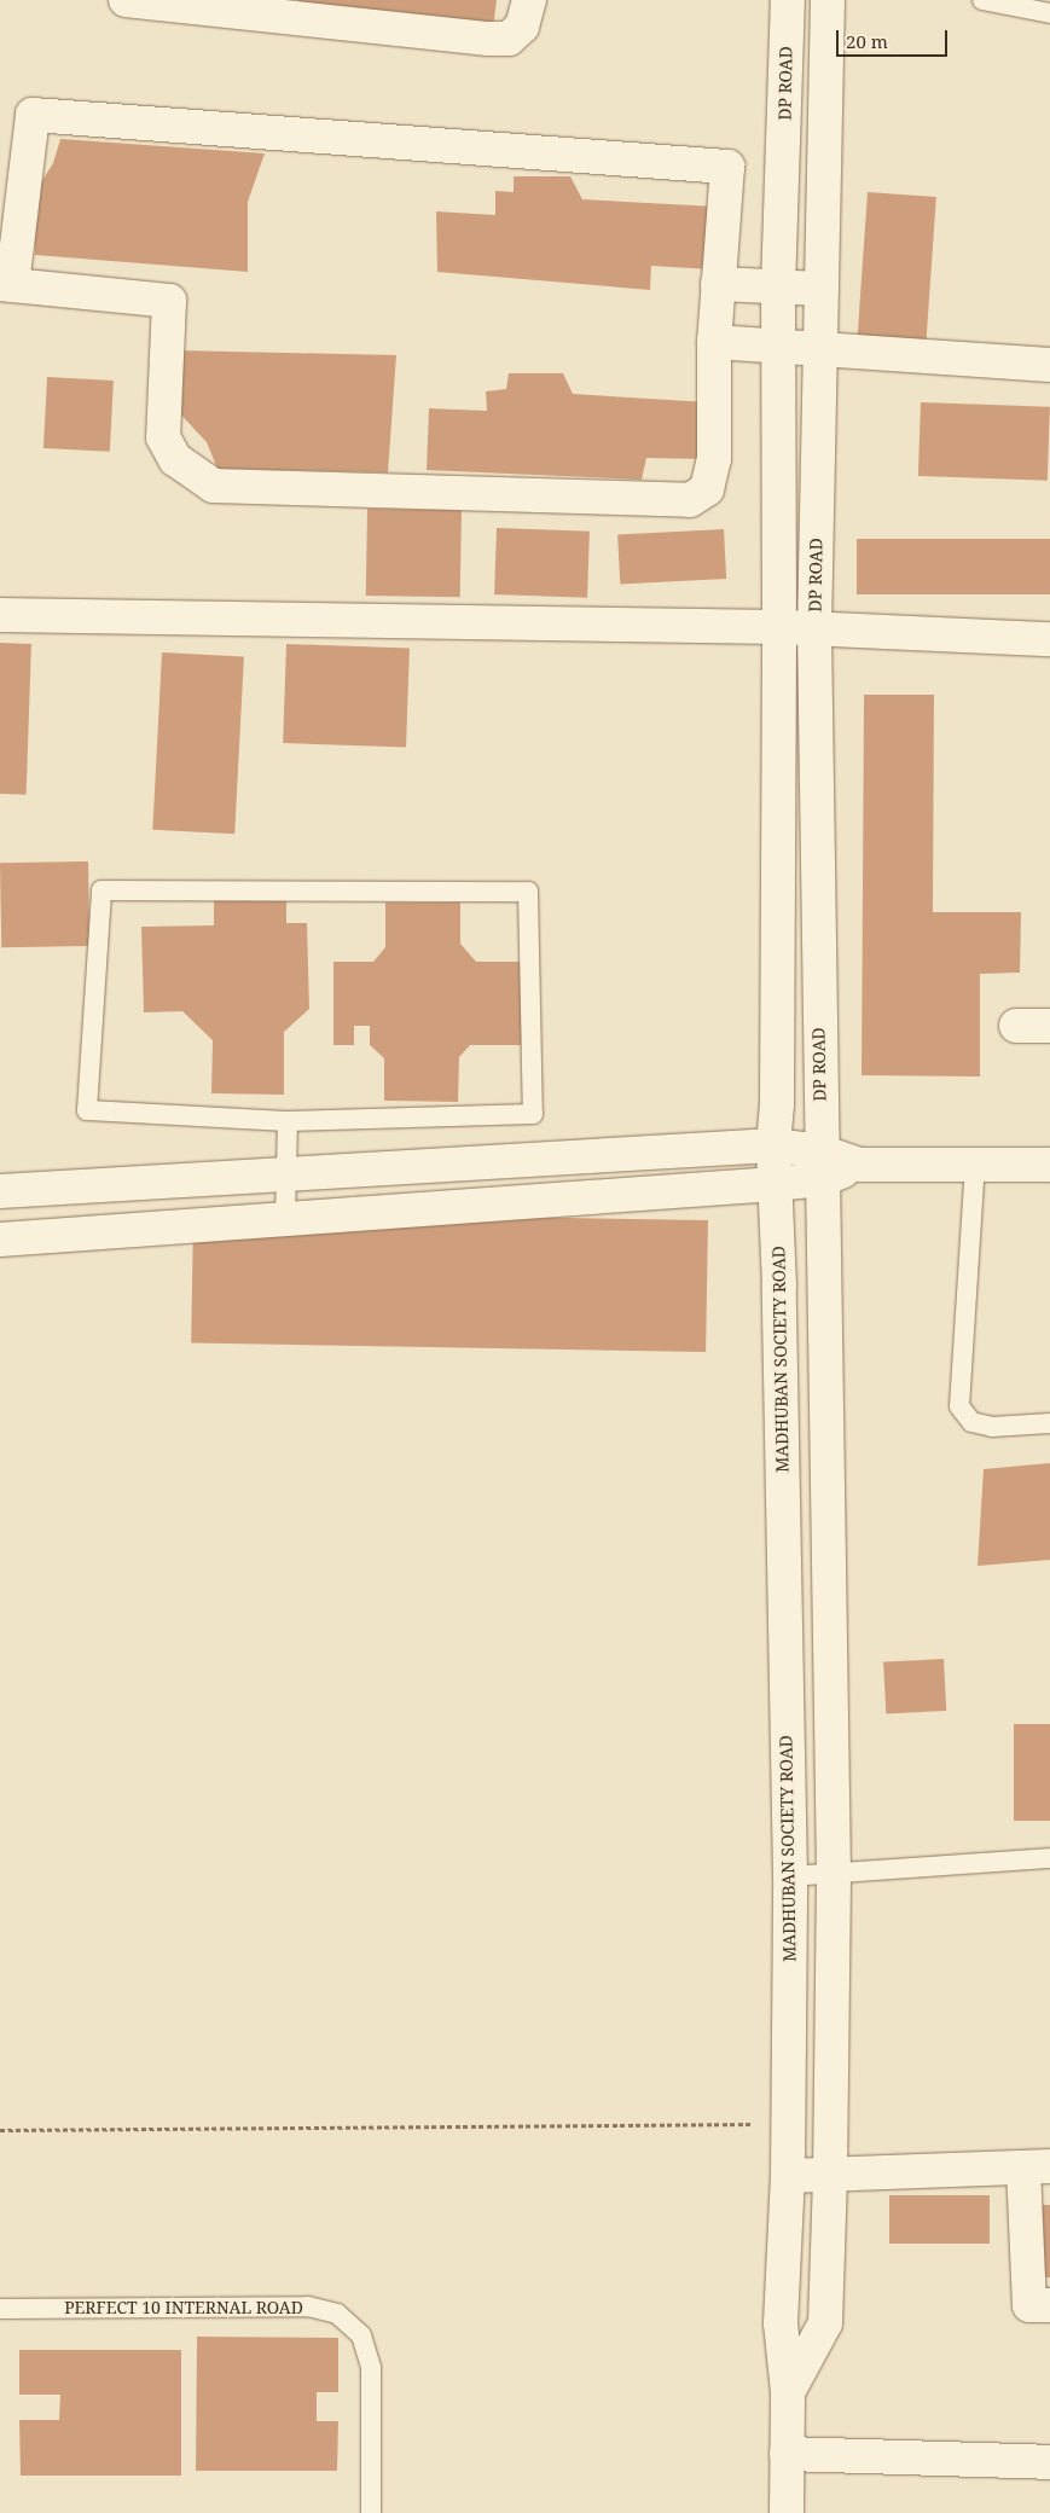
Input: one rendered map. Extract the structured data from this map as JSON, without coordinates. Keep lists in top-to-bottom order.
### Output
{
  "streets": {
    "street": ["DP ROAD", "MADHUBAN SOCIETY ROAD"],
    "lane": ["PERFECT 10 INTERNAL ROAD"]
  },
  "crossings": [
    ["DP ROAD", "MADHUBAN SOCIETY ROAD"]
  ],
  "scale_bar": "20 m"
}
